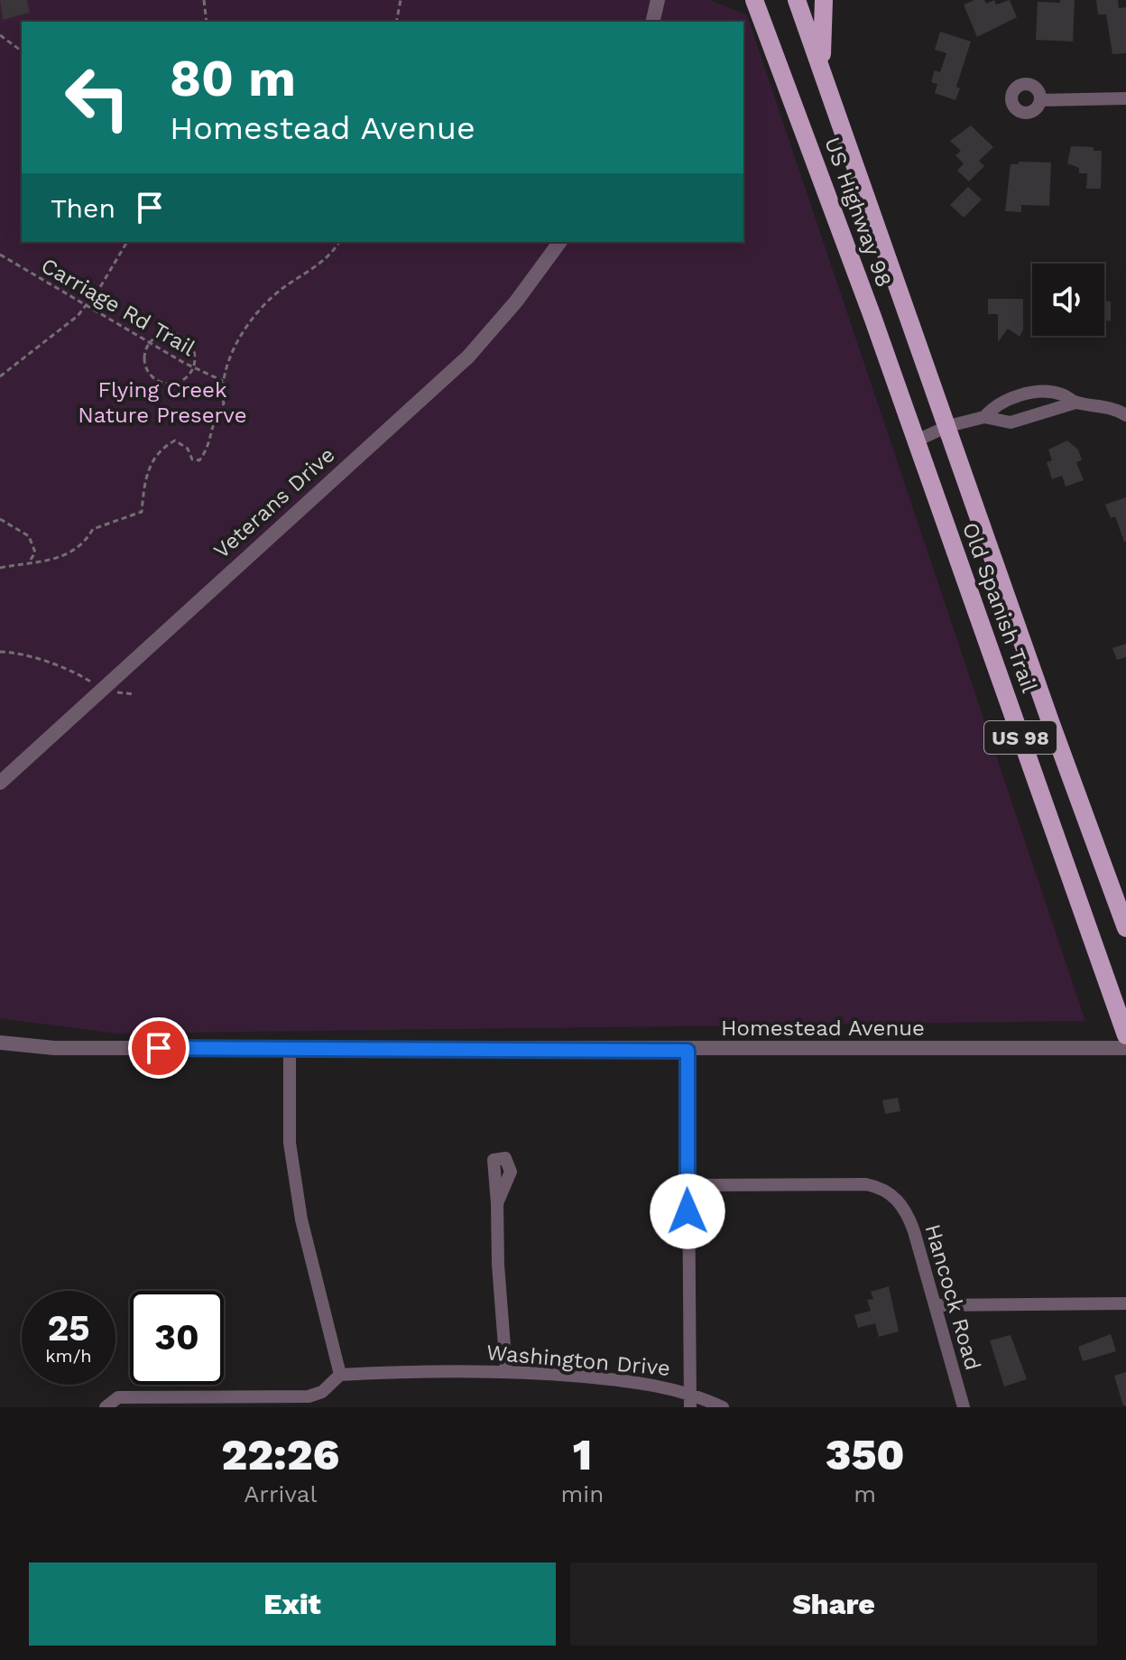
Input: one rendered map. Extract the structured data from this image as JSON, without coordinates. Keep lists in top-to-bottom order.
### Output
{
  "streets": {
    "main road": ["US Highway 98", "Old Spanish Trail", "US 98"],
    "street": [
      "Veterans Drive",
      "Homestead Avenue",
      "Hancock Road",
      "Washington Drive"
    ],
    "path": ["Carriage Rd Trail"]
  },
  "crossings": [
    ["US Highway 98", "Old Spanish Trail"]
  ],
  "parks": ["Flying Creek Nature Preserve"],
  "page": {
    "turn": ["80 m", "Homestead Avenue"],
    "then": "Then",
    "speed": "25 km/h",
    "limit": "30",
    "eta": [
      "22:26",
      "Arrival",
      "1",
      "min",
      "350",
      "m"
    ],
    "buttons": ["Exit", "Share"]
  }
}
